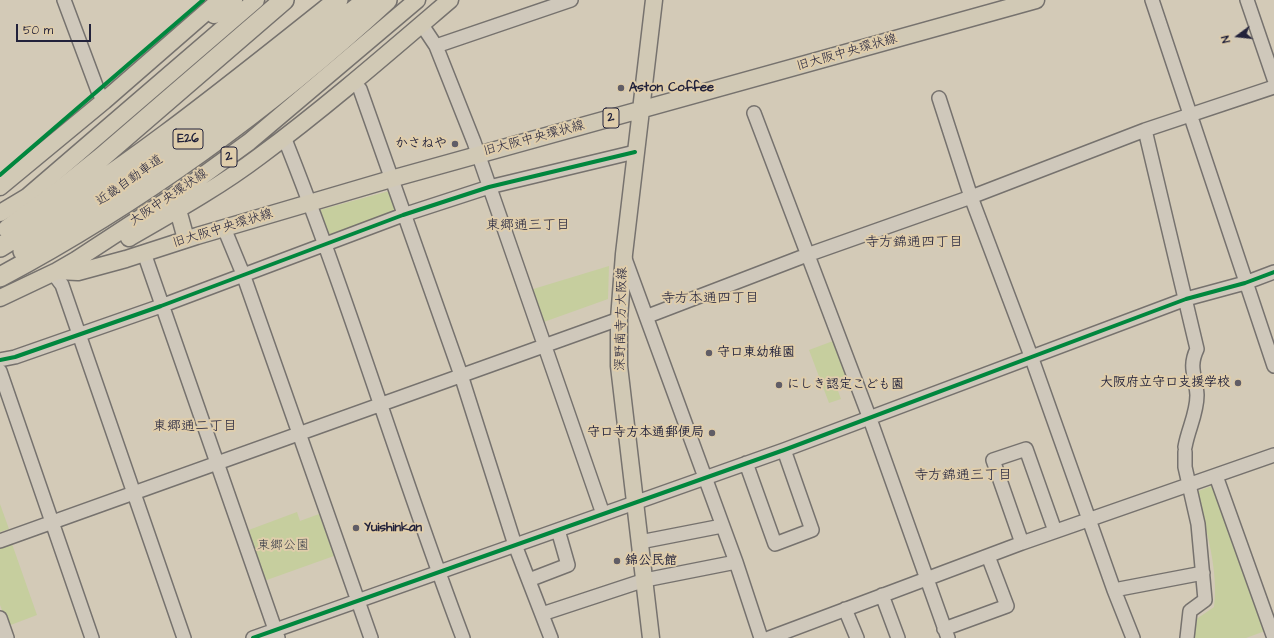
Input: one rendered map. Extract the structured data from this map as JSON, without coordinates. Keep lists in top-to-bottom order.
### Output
{
  "streets": {
    "highway": ["E26", "近畿自動車道"],
    "main road": [
      "旧大阪中央環状線",
      "2",
      "大阪中央環状線",
      "深野南寺方大阪線"
    ]
  },
  "crossings": [
    ["旧大阪中央環状線", "大阪中央環状線"],
    ["旧大阪中央環状線", "深野南寺方大阪線"],
    ["2", "大阪中央環状線"]
  ],
  "districts": [
    "東郷通三丁目",
    "寺方錦通四丁目",
    "寺方本通四丁目",
    "東郷通二丁目",
    "寺方錦通三丁目"
  ],
  "parks": ["東郷公園"],
  "places": [
    "Aston Coffee",
    "かさねや",
    "守口東幼稚園",
    "大阪府立守口支援学校",
    "にしき認定こども園",
    "守口寺方本通郵便局",
    "Yuishinkan",
    "錦公民館"
  ],
  "scale_bar": "50 m",
  "north": "left"
}
